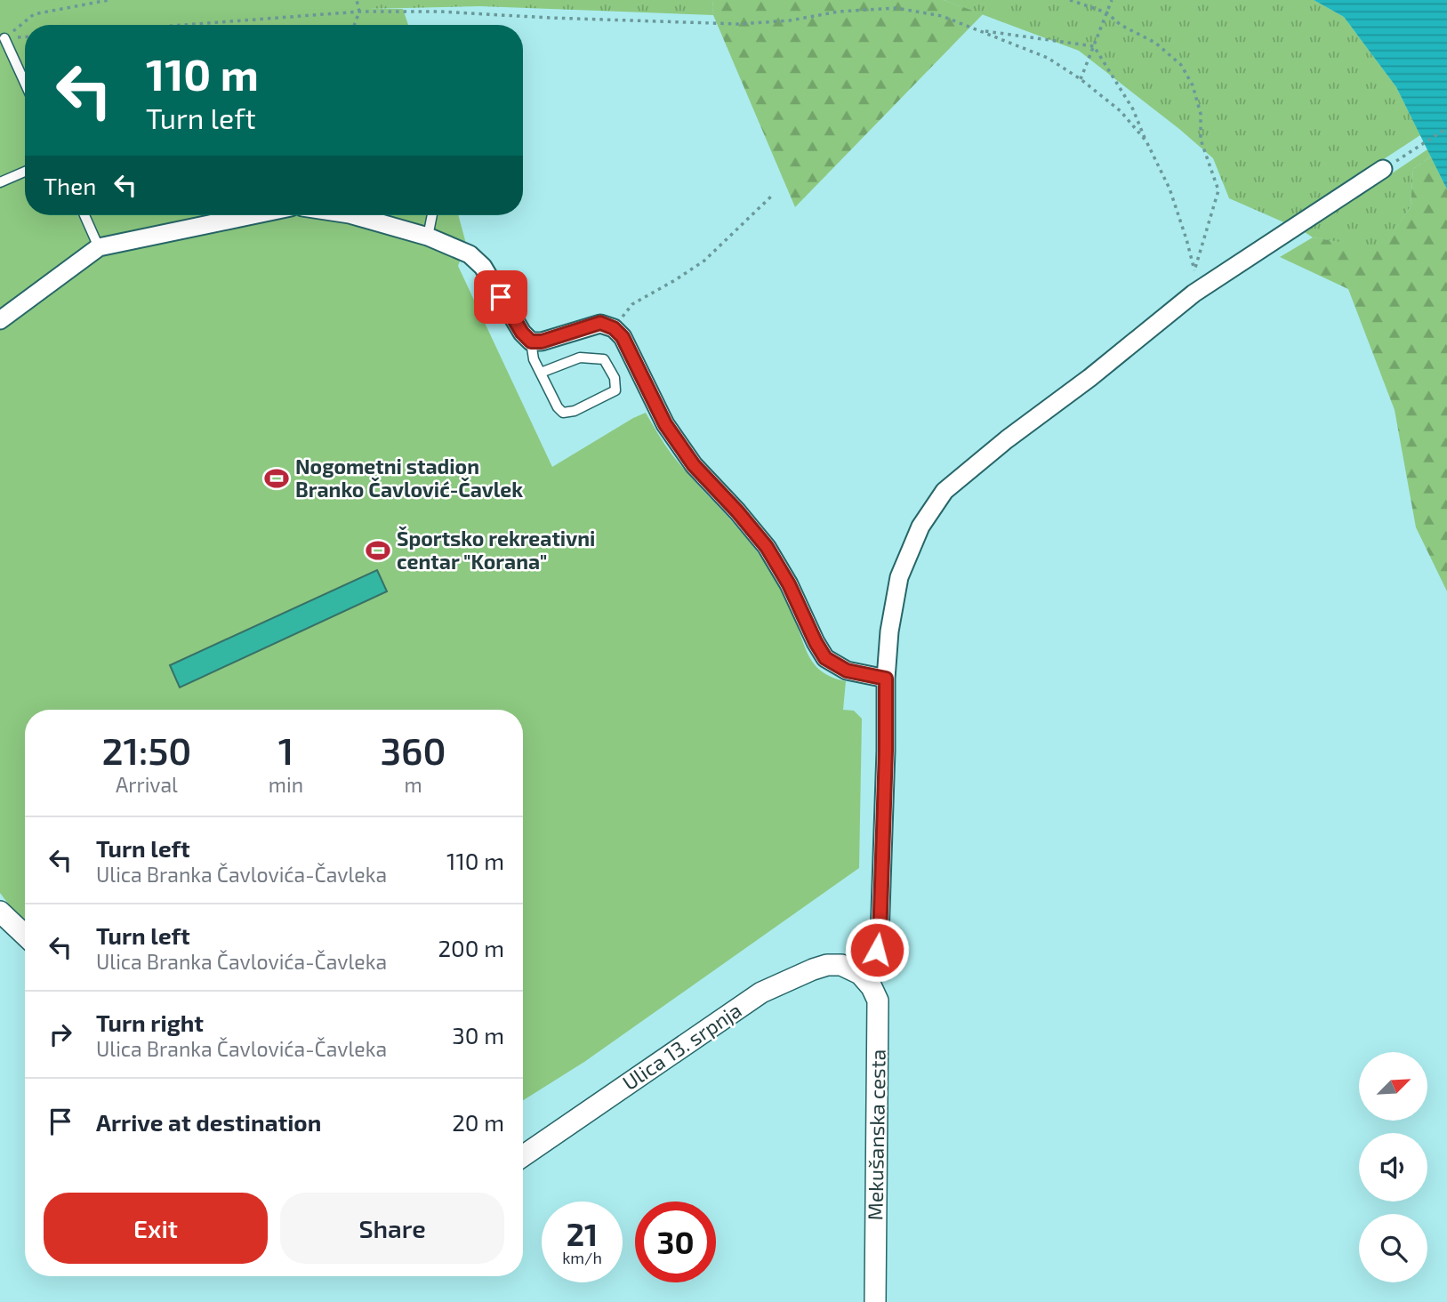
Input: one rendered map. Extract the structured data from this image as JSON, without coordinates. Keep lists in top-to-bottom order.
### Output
{
  "streets": {
    "street": ["Ulica 13. srpnja", "Mekušanska cesta"]
  },
  "crossings": [
    ["Ulica 13. srpnja", "Mekušanska cesta"]
  ],
  "places": {
    "sports": ["Nogometni stadion Branko Čavlović-Čavlek", "Športsko rekreativni centar \"Korana\""]
  },
  "north": "top right",
  "page": {
    "turn": ["110 m", "Turn left"],
    "then": "Then",
    "eta": [
      "21:50",
      "Arrival",
      "1",
      "min",
      "360",
      "m"
    ],
    "list": [
      {
        "name": "Turn left",
        "note": "Ulica Branka Čavlovića-Čavleka",
        "value": "110 m"
      },
      {
        "name": "Turn left",
        "note": "Ulica Branka Čavlovića-Čavleka",
        "value": "200 m"
      },
      {
        "name": "Turn right",
        "note": "Ulica Branka Čavlovića-Čavleka",
        "value": "30 m"
      },
      {
        "name": "Arrive at destination",
        "value": "20 m"
      }
    ],
    "buttons": ["Exit", "Share"],
    "speed": "21 km/h",
    "limit": "30"
  }
}
